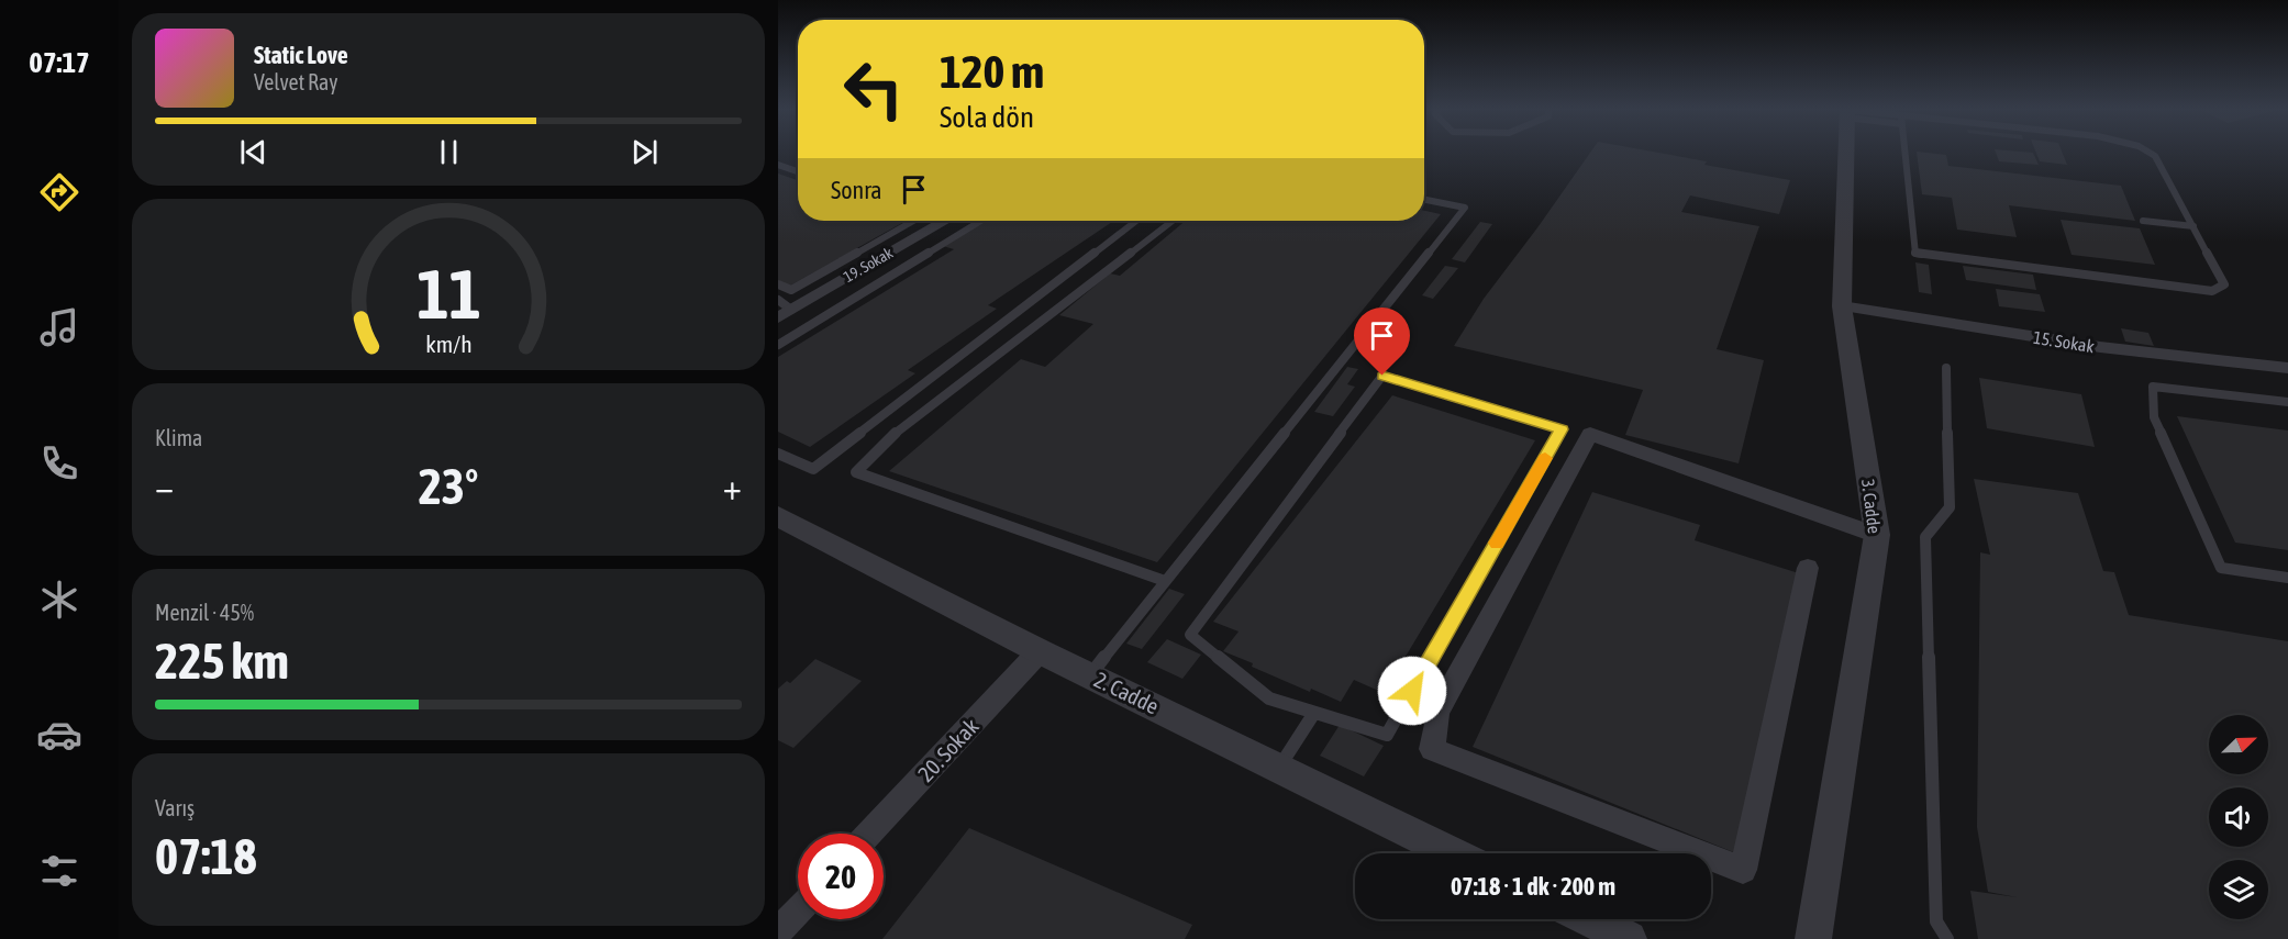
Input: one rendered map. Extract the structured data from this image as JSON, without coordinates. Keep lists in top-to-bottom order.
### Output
{
  "streets": {
    "street": [
      "19. Sokak",
      "15. Sokak",
      "3. Cadde",
      "2. Cadde",
      "20. Sokak"
    ]
  },
  "crossings": [
    ["15. Sokak", "3. Cadde"],
    ["2. Cadde", "20. Sokak"]
  ],
  "north": "top right",
  "page": {
    "tabs": "07:17",
    "turn": ["120 m", "Sola dön"],
    "song": ["Static Love", "Velvet Ray"],
    "then": "Sonra",
    "tile": [
      "Klima",
      ["Menzil · 45%", "225 km"],
      ["Varış", "07:18"]
    ],
    "heat": ["−", "23°", "+"],
    "limit": "20",
    "trip": "07:18 · 1 dk · 200 m",
    "gauge": ["11", "km/h"]
  }
}
